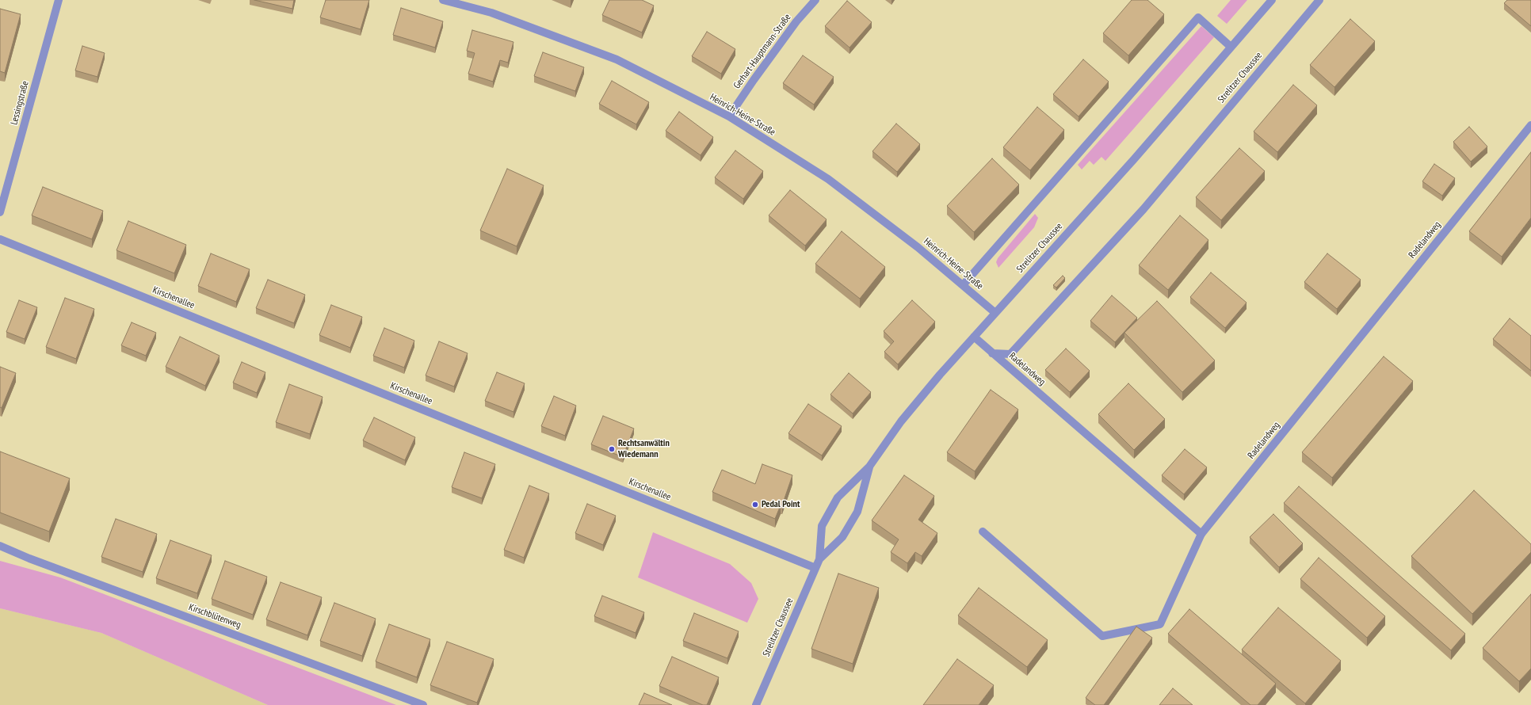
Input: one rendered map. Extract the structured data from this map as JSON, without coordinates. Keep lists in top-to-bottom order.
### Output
{
  "streets": {
    "street": [
      "Gerhart-Hauptmann-Straße",
      "Strelitzer Chaussee",
      "Lessingstraße",
      "Heinrich-Heine-Straße",
      "Radelandweg",
      "Kirschenallee",
      "Kirschblütenweg"
    ]
  },
  "crossings": [
    ["Gerhart-Hauptmann-Straße", "Heinrich-Heine-Straße"],
    ["Strelitzer Chaussee", "Heinrich-Heine-Straße"],
    ["Strelitzer Chaussee", "Radelandweg"],
    ["Strelitzer Chaussee", "Kirschenallee"]
  ],
  "places": ["Rechtsanwältin Wiedemann", "Pedal Point"]
}
